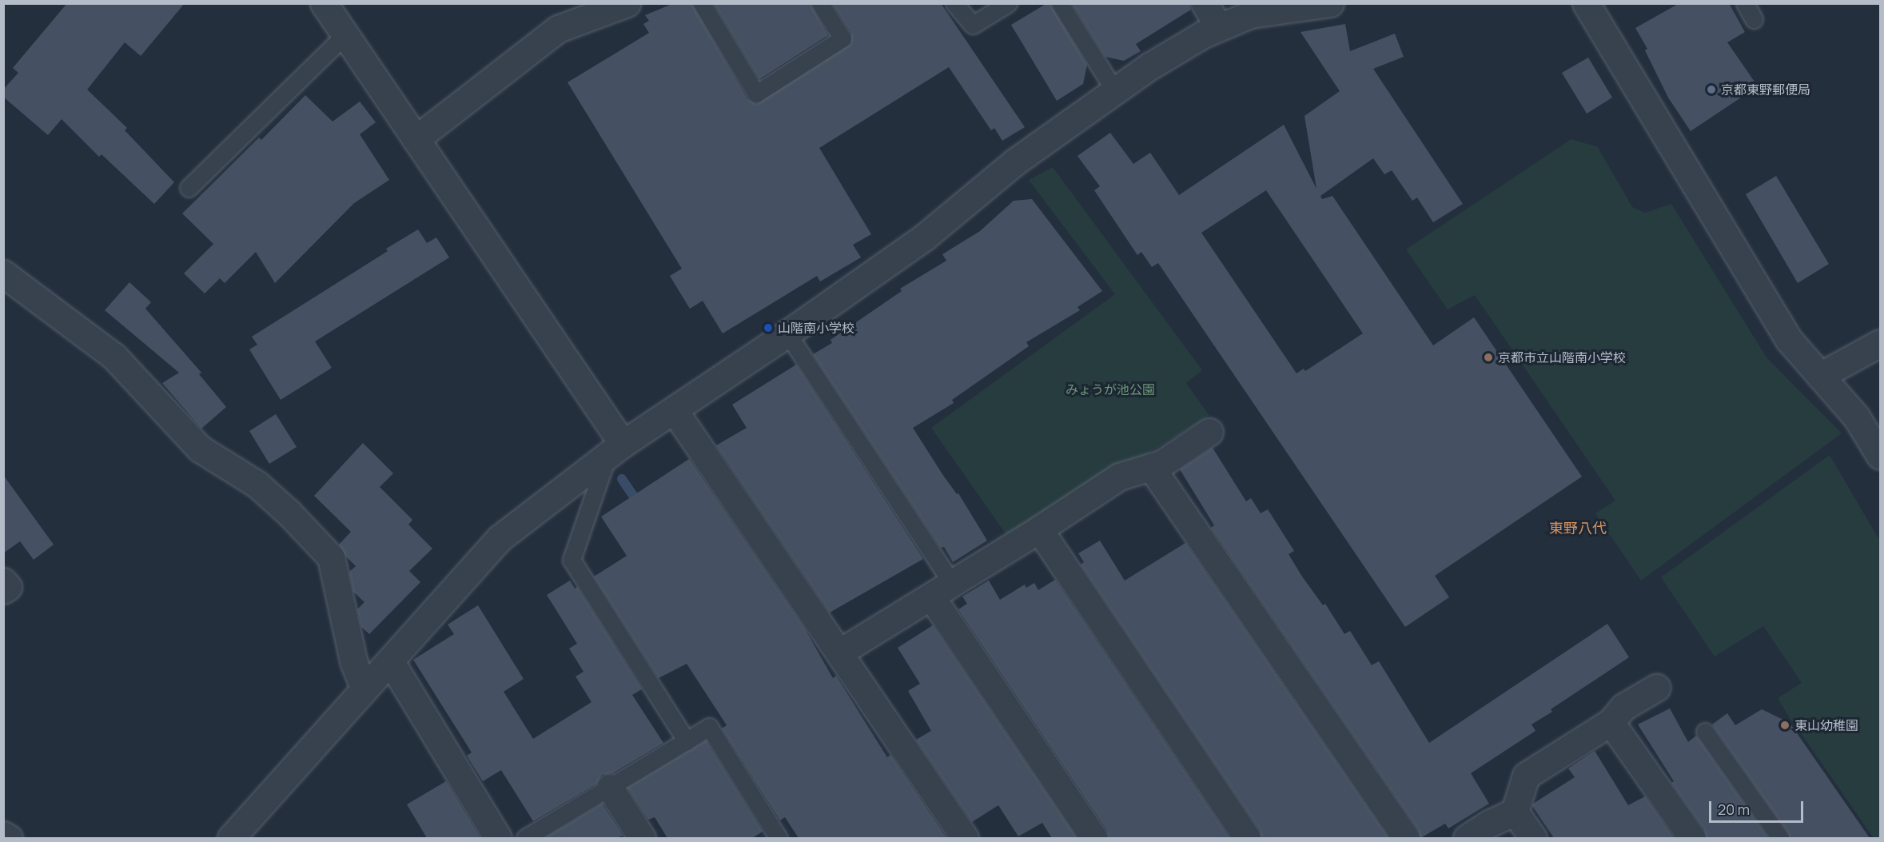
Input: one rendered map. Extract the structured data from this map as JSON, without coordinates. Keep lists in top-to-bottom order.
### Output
{
  "districts": ["東野八代"],
  "parks": ["みょうが池公園"],
  "places": [
    "京都東野郵便局",
    "山階南小学校",
    "京都市立山階南小学校",
    "東山幼稚園"
  ],
  "scale_bar": "20 m"
}
